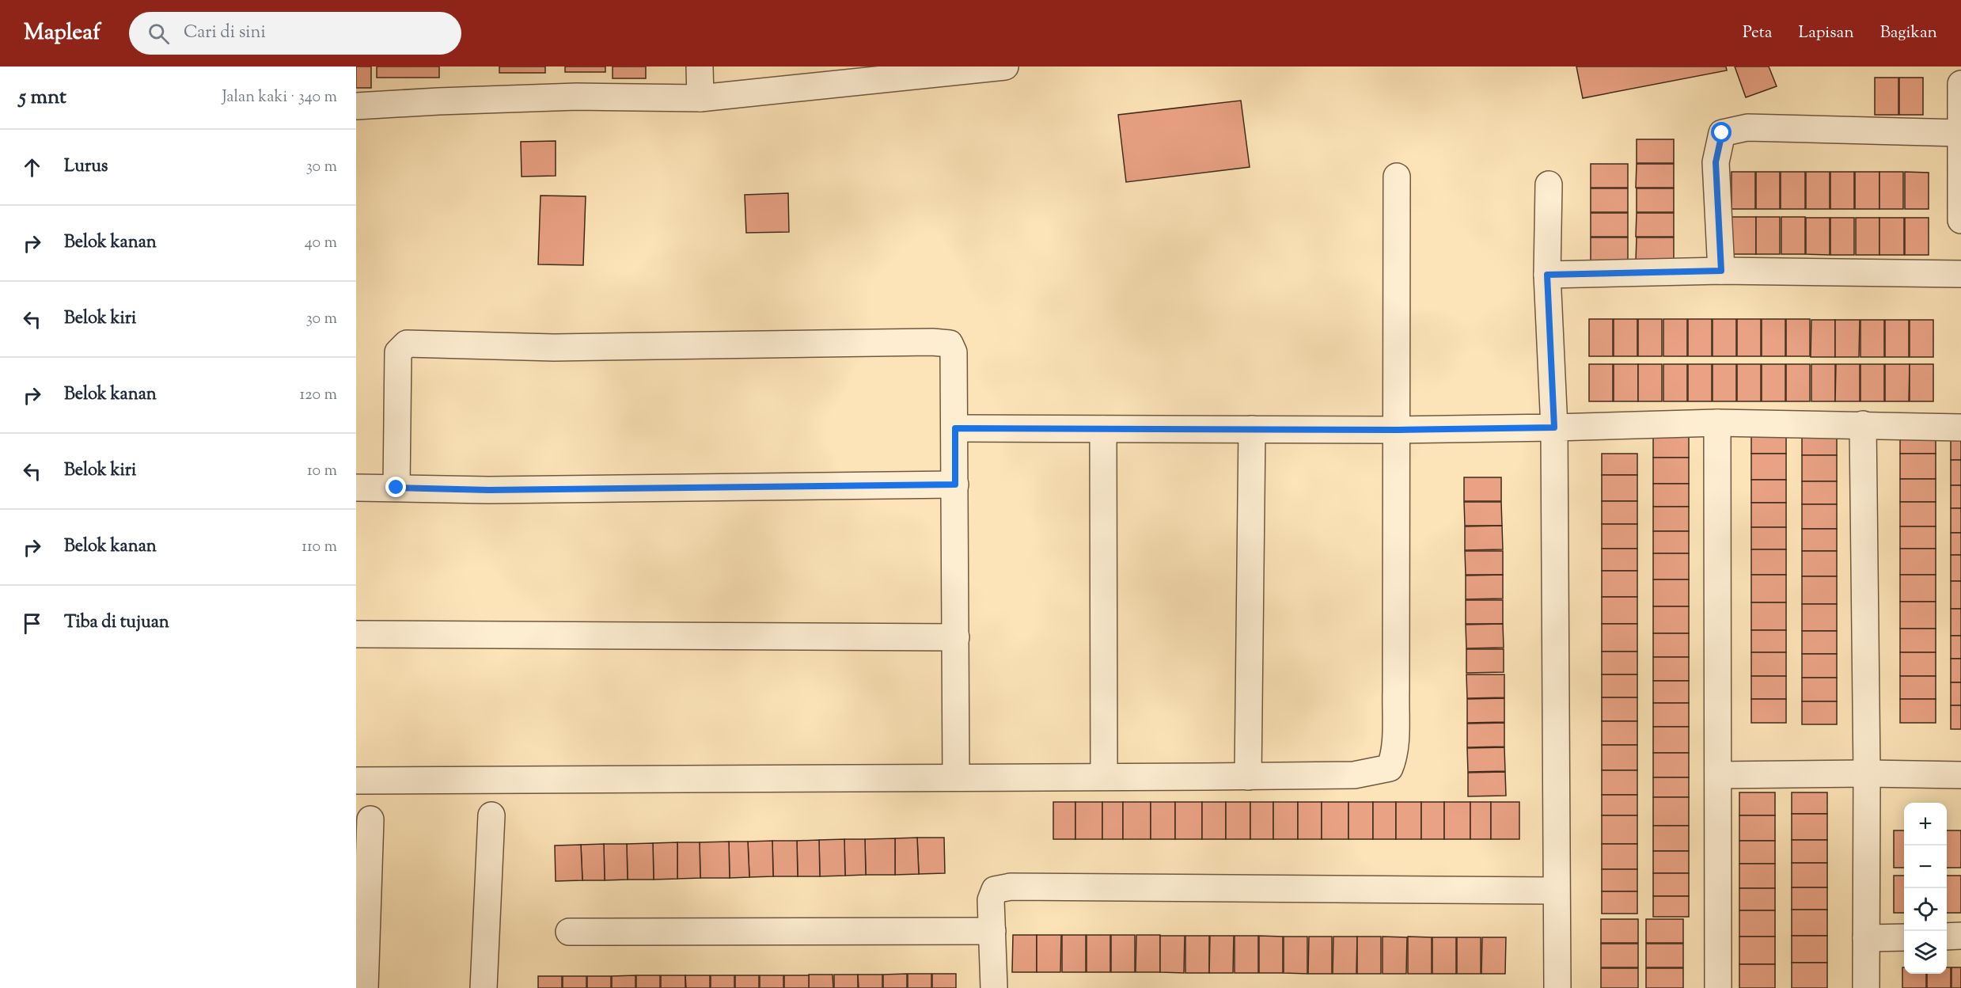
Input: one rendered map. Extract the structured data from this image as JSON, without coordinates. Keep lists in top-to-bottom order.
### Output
{
  "page": {
    "header": "Mapleaf",
    "search": "Cari di sini",
    "nav": ["Peta", "Lapisan", "Bagikan"],
    "heading": ["5 mnt", "Jalan kaki · 340 m"],
    "list": [
      ["Lurus", "30 m"],
      ["Belok kanan", "40 m"],
      ["Belok kiri", "30 m"],
      ["Belok kanan", "120 m"],
      ["Belok kiri", "10 m"],
      ["Belok kanan", "110 m"],
      "Tiba di tujuan"
    ],
    "map_buttons": ["+", "−"]
  }
}
